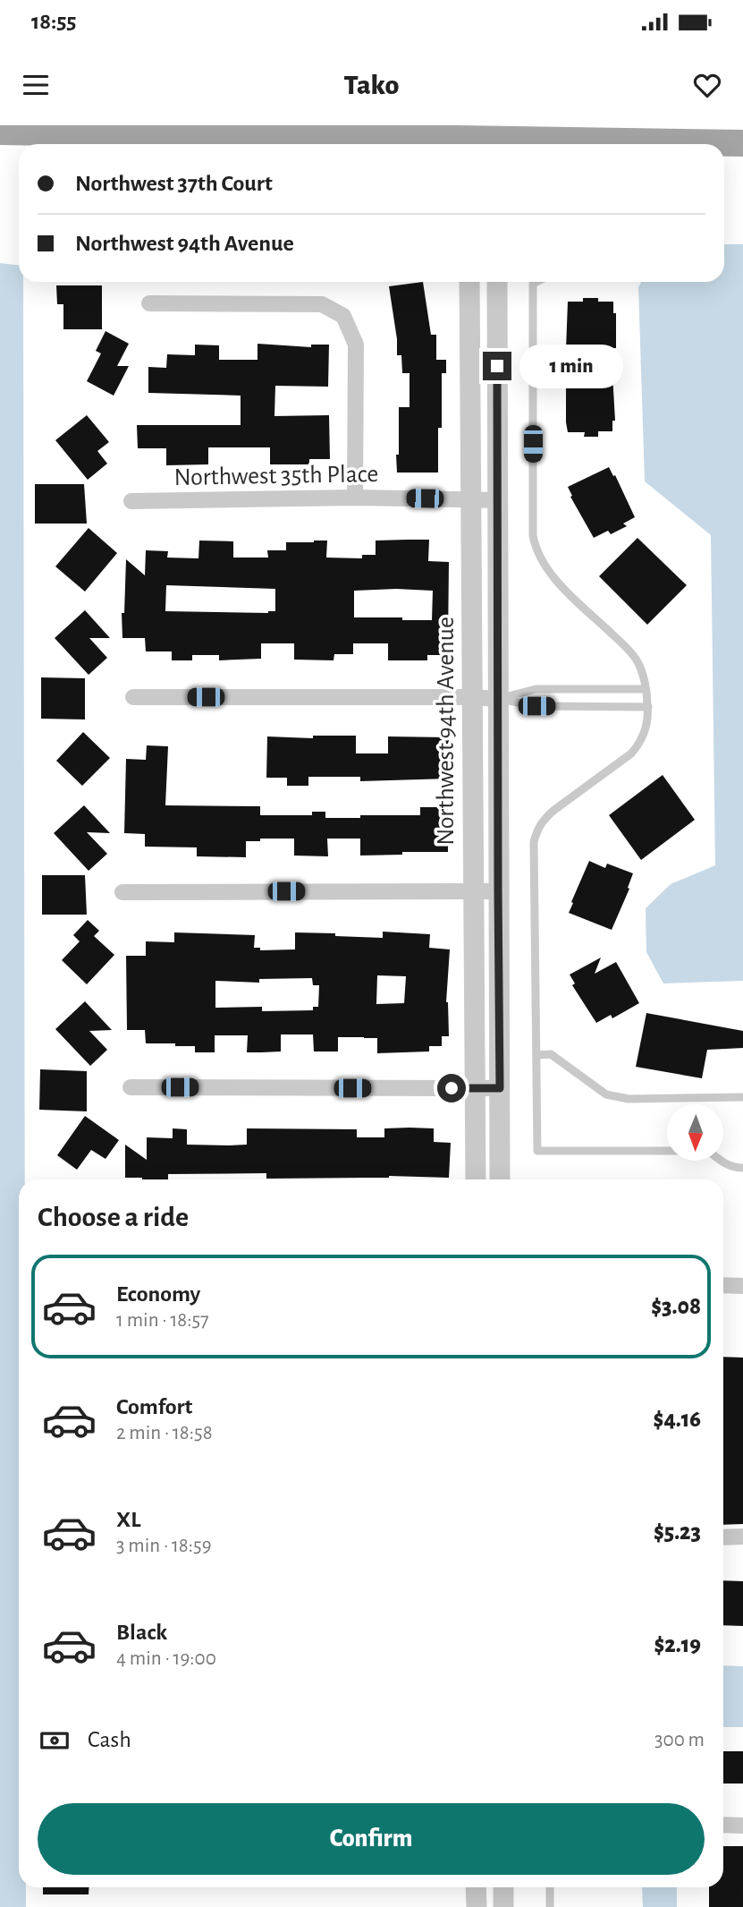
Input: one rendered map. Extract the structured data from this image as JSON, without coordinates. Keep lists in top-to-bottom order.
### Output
{
  "streets": {
    "street": ["Northwest 35th Place", "Northwest 94th Avenue"]
  },
  "crossings": [
    ["Northwest 35th Place", "Northwest 94th Avenue"]
  ],
  "north": "bottom",
  "page": {
    "status": "18:55",
    "header": "Tako",
    "banner": ["Northwest 37th Court", "Northwest 94th Avenue"],
    "bubble": "1 min",
    "heading": "Choose a ride",
    "list": [
      {
        "name": "Economy",
        "note": "1 min · 18:57",
        "value": "$3.08"
      },
      {
        "name": "Comfort",
        "note": "2 min · 18:58",
        "value": "$4.16"
      },
      {
        "name": "XL",
        "note": "3 min · 18:59",
        "value": "$5.23"
      },
      {
        "name": "Black",
        "note": "4 min · 19:00",
        "value": "$2.19"
      }
    ],
    "pay": ["Cash", "300 m"],
    "buttons": "Confirm"
  }
}
